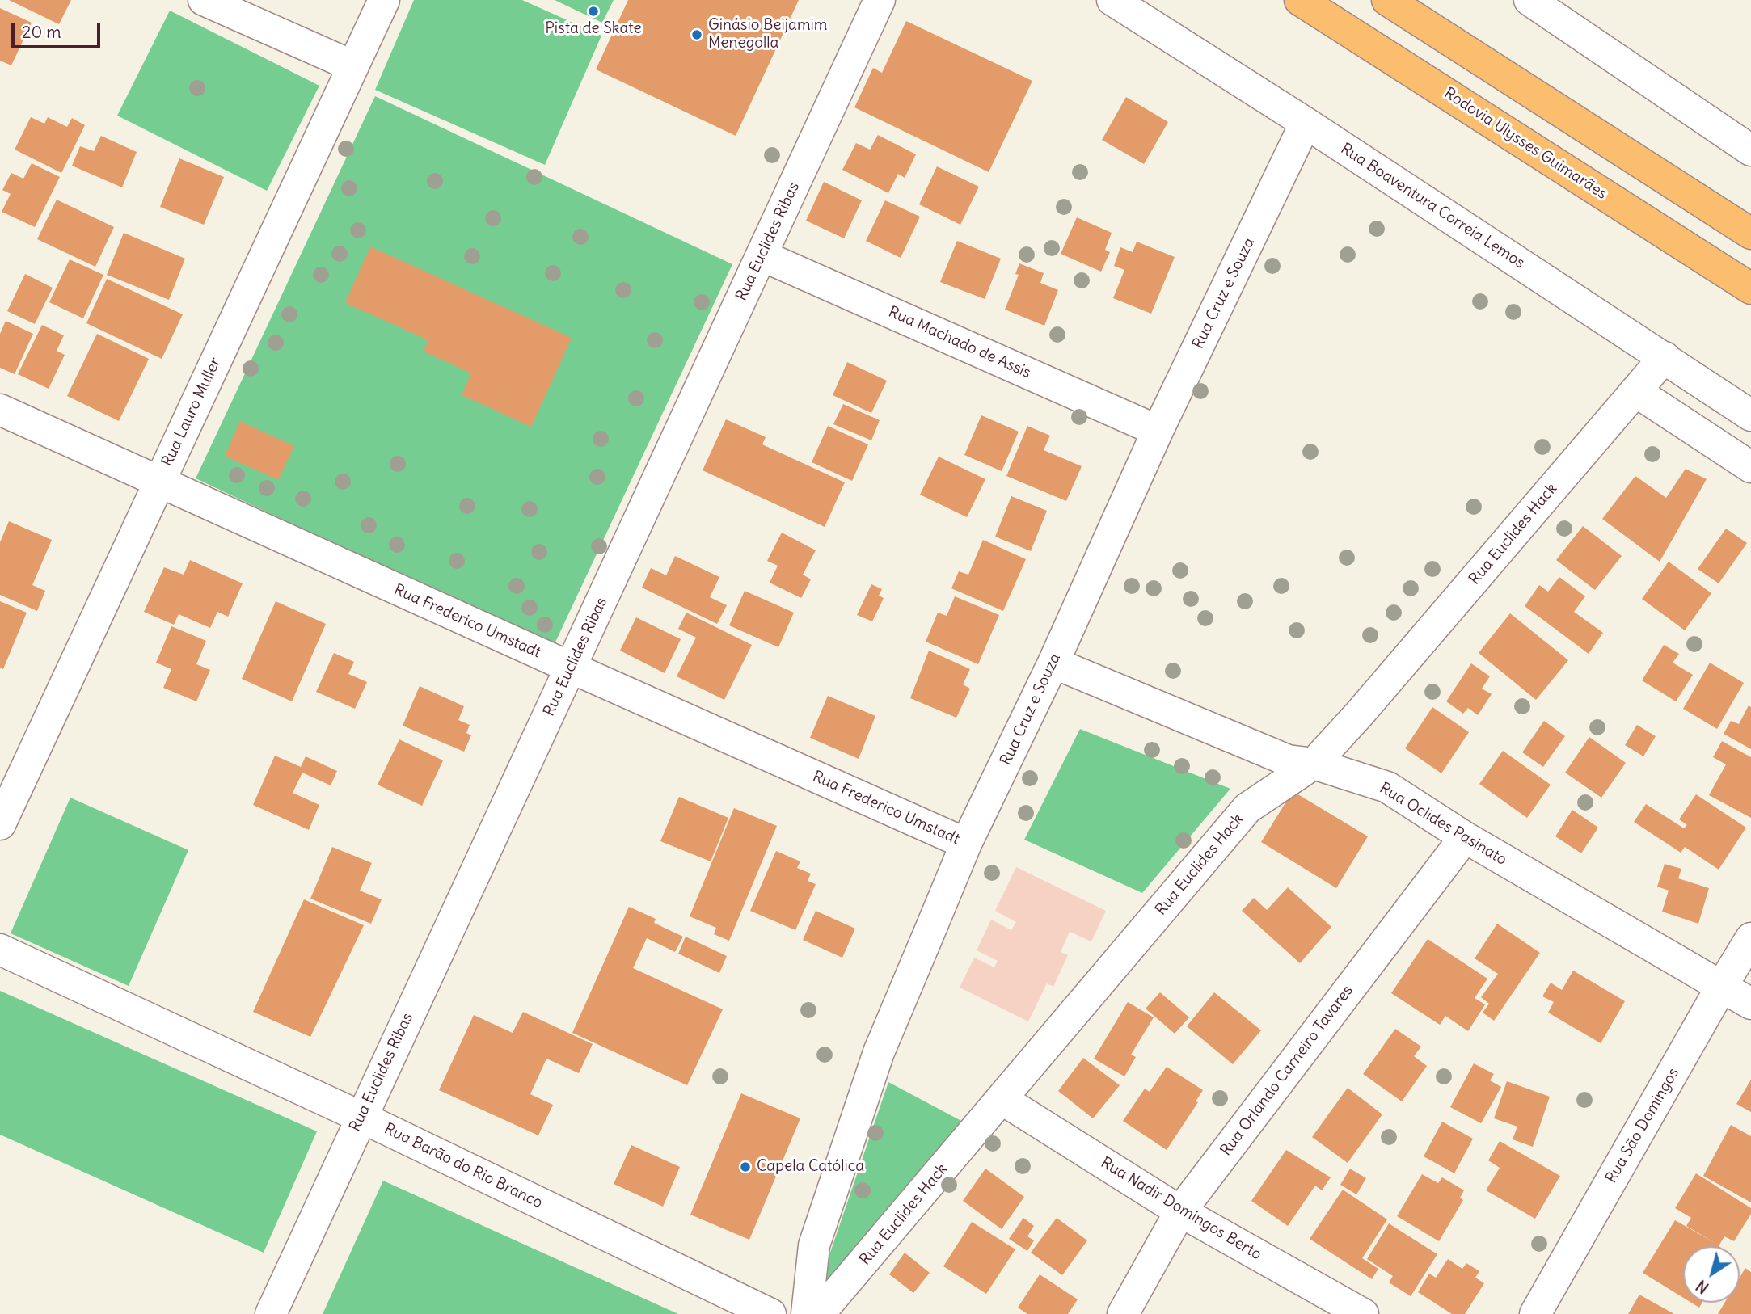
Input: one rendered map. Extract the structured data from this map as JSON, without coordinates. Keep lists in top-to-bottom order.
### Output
{
  "streets": {
    "highway": ["Rodovia Ulysses Guimarães"],
    "street": [
      "Rua Boaventura Correia Lemos",
      "Rua Euclides Ribas",
      "Rua Cruz e Souza",
      "Rua Machado de Assis",
      "Rua Lauro Muller",
      "Rua Euclides Hack",
      "Rua Frederico Umstadt",
      "Rua Oclides Pasinato",
      "Rua Orlando Carneiro Tavares",
      "Rua São Domingos",
      "Rua Barão do Rio Branco",
      "Rua Nadir Domingos Berto"
    ]
  },
  "crossings": [
    ["Rua Boaventura Correia Lemos", "Rua Cruz e Souza"],
    ["Rua Boaventura Correia Lemos", "Rua Euclides Hack"],
    ["Rua Euclides Ribas", "Rua Machado de Assis"],
    ["Rua Euclides Ribas", "Rua Frederico Umstadt"],
    ["Rua Euclides Ribas", "Rua Barão do Rio Branco"],
    ["Rua Cruz e Souza", "Rua Machado de Assis"],
    ["Rua Cruz e Souza", "Rua Frederico Umstadt"],
    ["Rua Cruz e Souza", "Rua Oclides Pasinato"],
    ["Rua Lauro Muller", "Rua Frederico Umstadt"],
    ["Rua Euclides Hack", "Rua Oclides Pasinato"],
    ["Rua Euclides Hack", "Rua Nadir Domingos Berto"],
    ["Rua Oclides Pasinato", "Rua Orlando Carneiro Tavares"],
    ["Rua Oclides Pasinato", "Rua São Domingos"],
    ["Rua Orlando Carneiro Tavares", "Rua Nadir Domingos Berto"]
  ],
  "places": ["Pista de Skate", "Ginásio Beijamim Menegolla", "Capela Católica"],
  "scale_bar": "20 m",
  "north": "bottom left"
}
